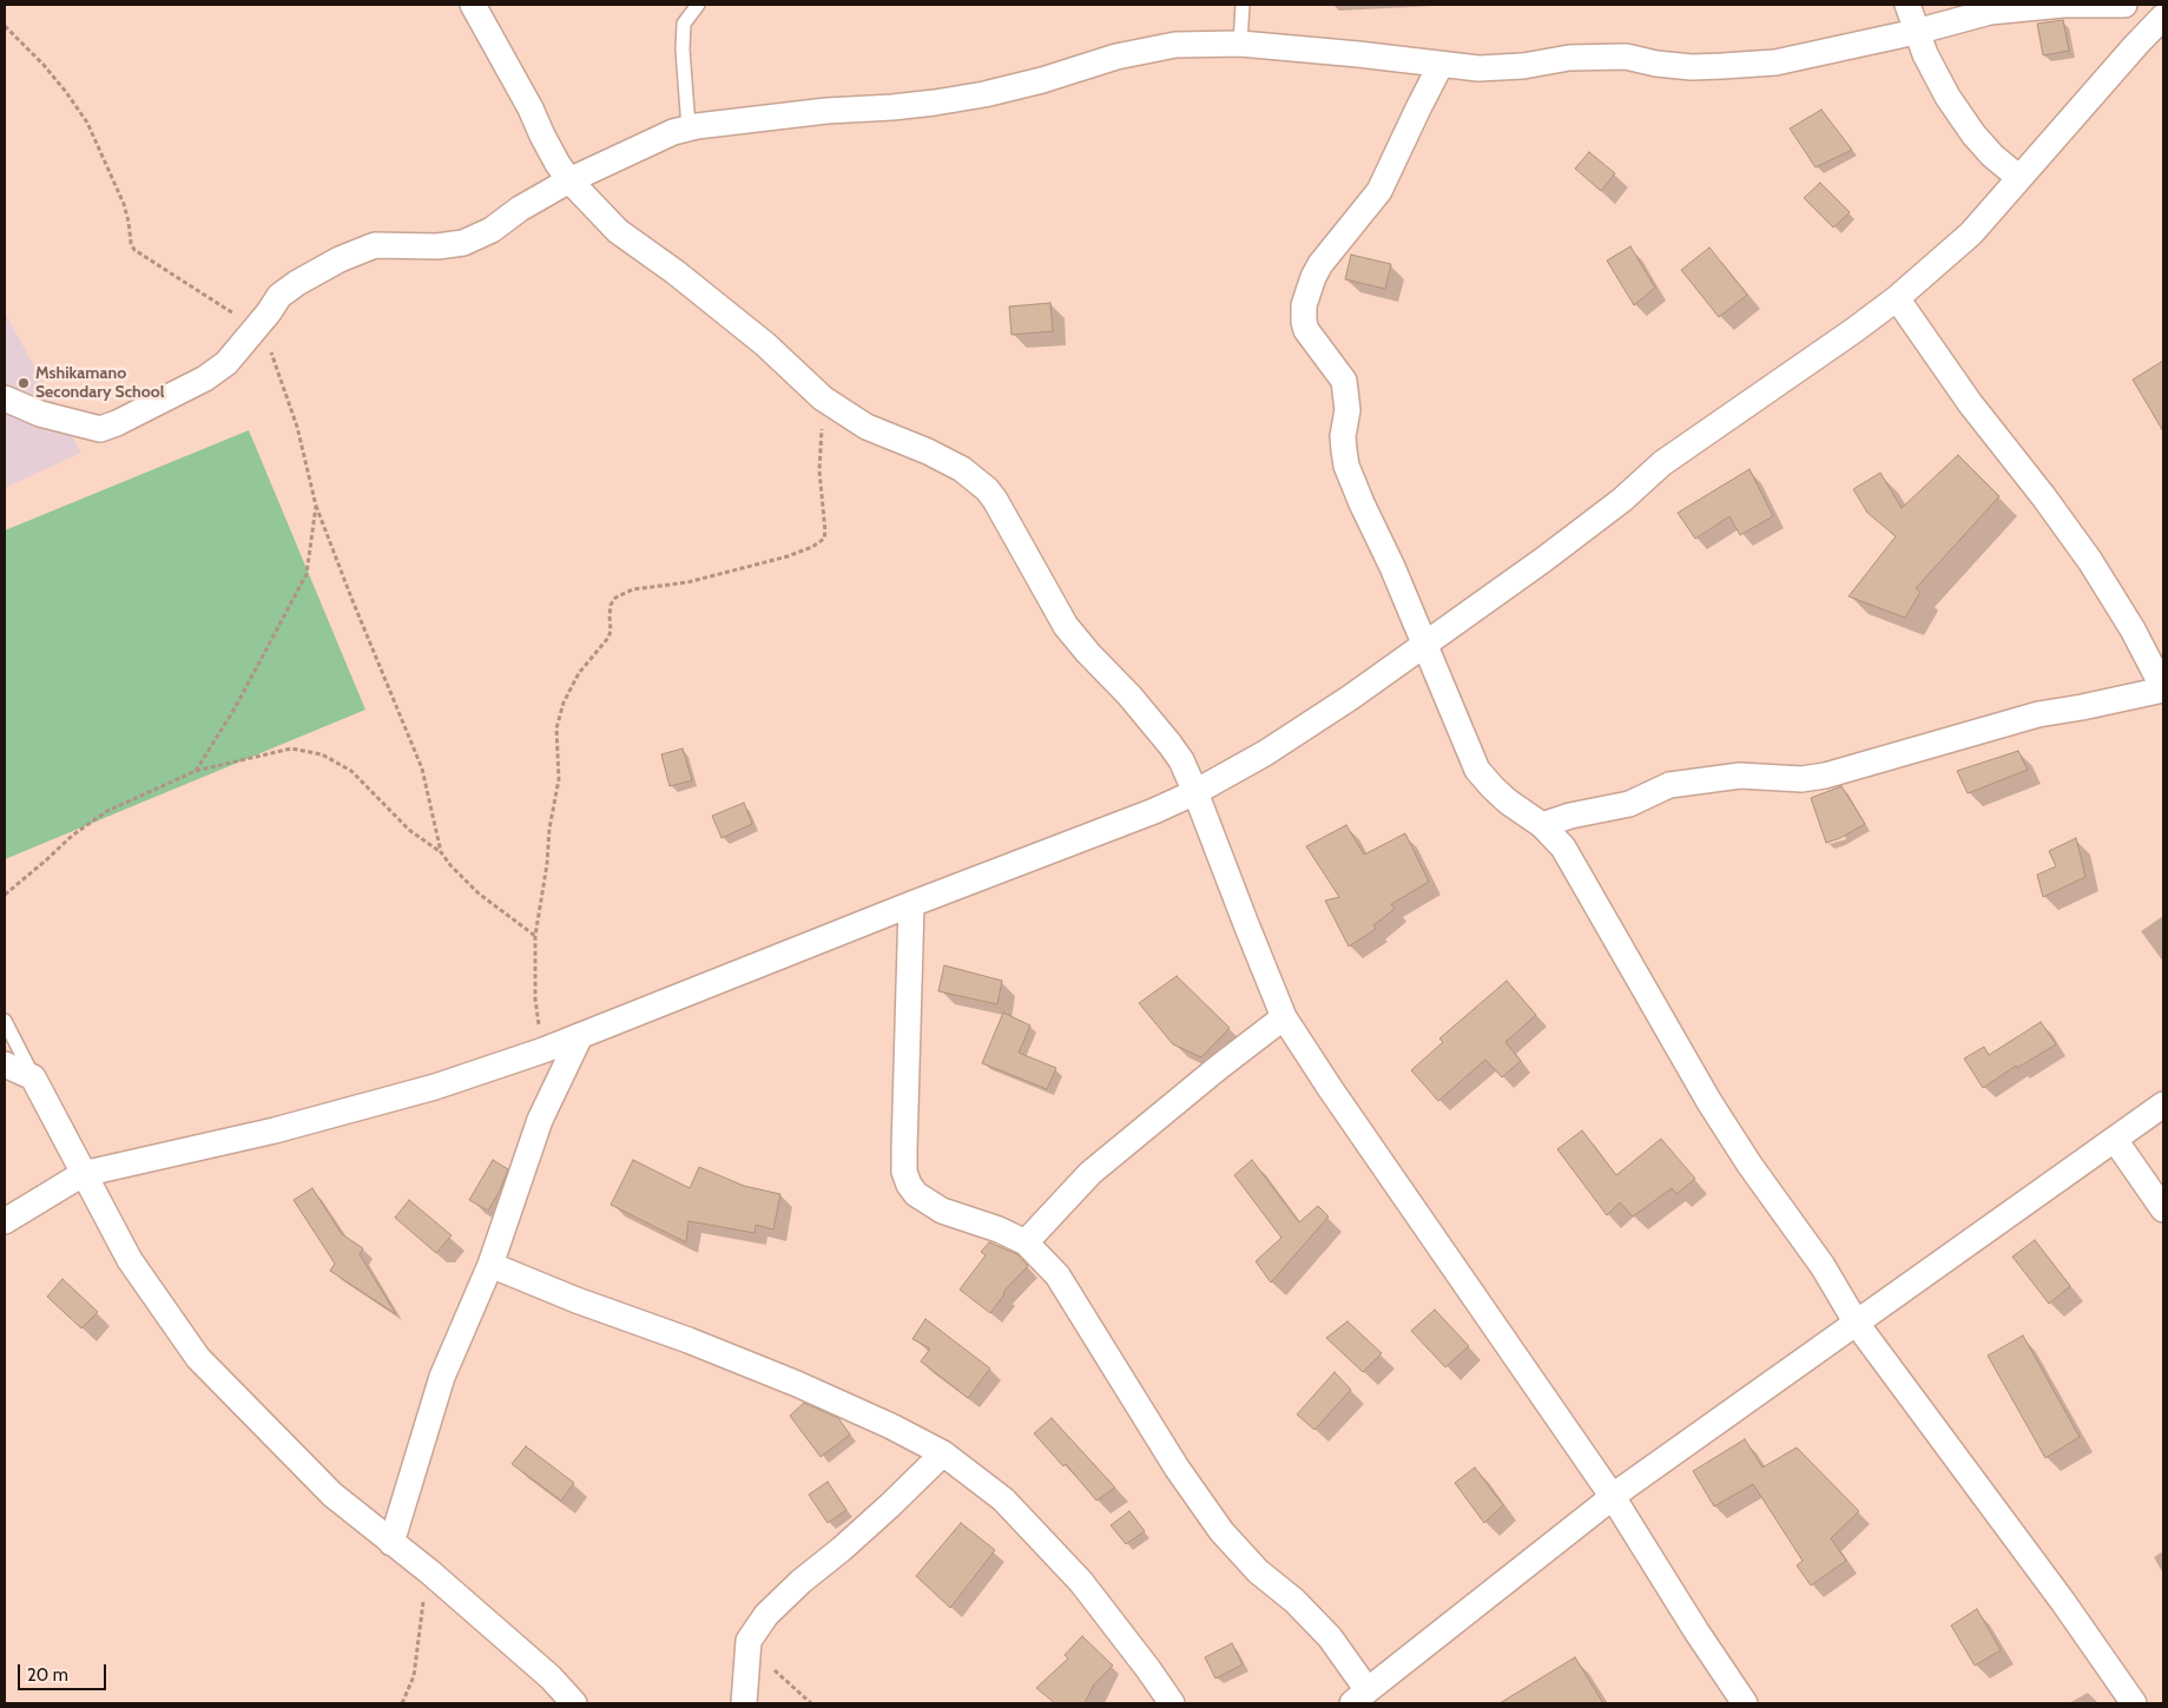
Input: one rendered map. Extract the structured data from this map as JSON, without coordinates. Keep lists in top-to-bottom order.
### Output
{
  "places": ["Mshikamano Secondary School"],
  "scale_bar": "20 m"
}
